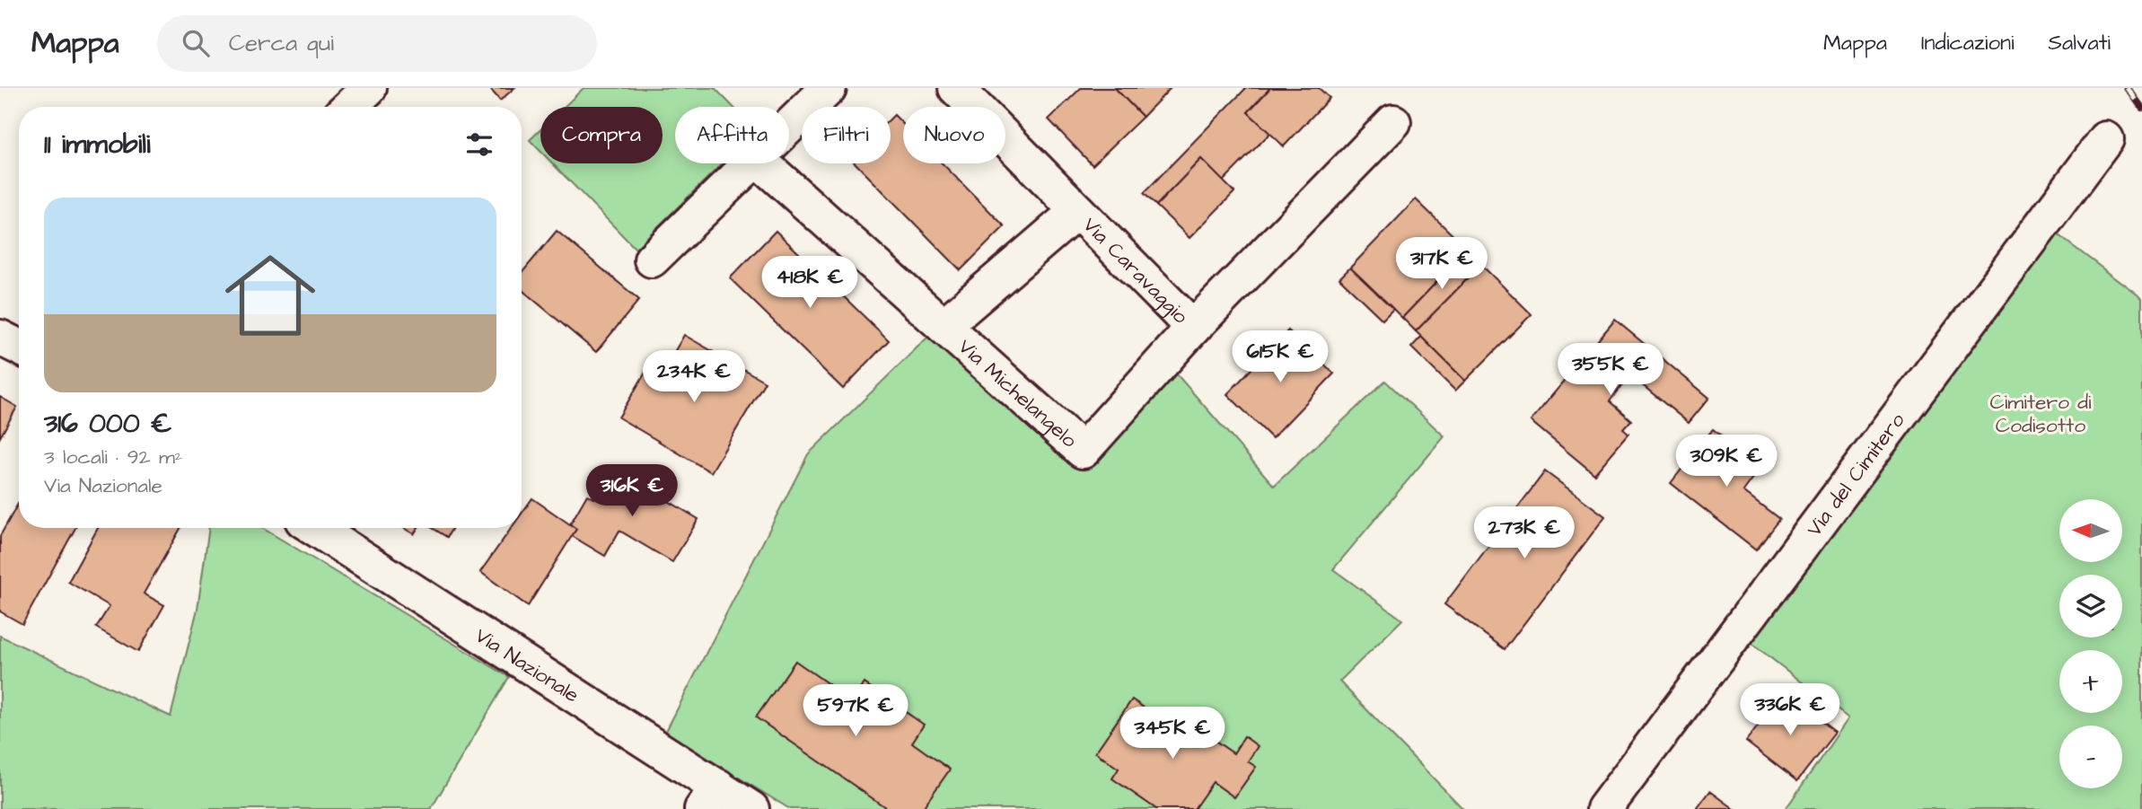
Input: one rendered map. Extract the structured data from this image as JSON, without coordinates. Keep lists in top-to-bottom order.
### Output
{
  "streets": {
    "street": [
      "Via Caravaggio",
      "Via Michelangelo",
      "Via del Cimitero",
      "Via Nazionale"
    ]
  },
  "crossings": [
    ["Via Caravaggio", "Via Michelangelo"]
  ],
  "parks": ["Cimitero di Codisotto"],
  "north": "left",
  "page": {
    "header": "Mappa",
    "search": "Cerca qui",
    "nav": ["Mappa", "Indicazioni", "Salvati"],
    "chip": [
      "Compra",
      "Affitta",
      "Filtri",
      "Nuovo"
    ],
    "heading": "11 immobili",
    "list": [
      {
        "name": "316 000 €",
        "note": "3 locali · 92 m² · Via Nazionale"
      }
    ],
    "price": [
      "317K €",
      "418K €",
      "615K €",
      "355K €",
      "234K €",
      "309K €",
      "316K €",
      "273K €",
      "336K €",
      "597K €",
      "345K €"
    ],
    "map_buttons": ["+", "−"]
  }
}
